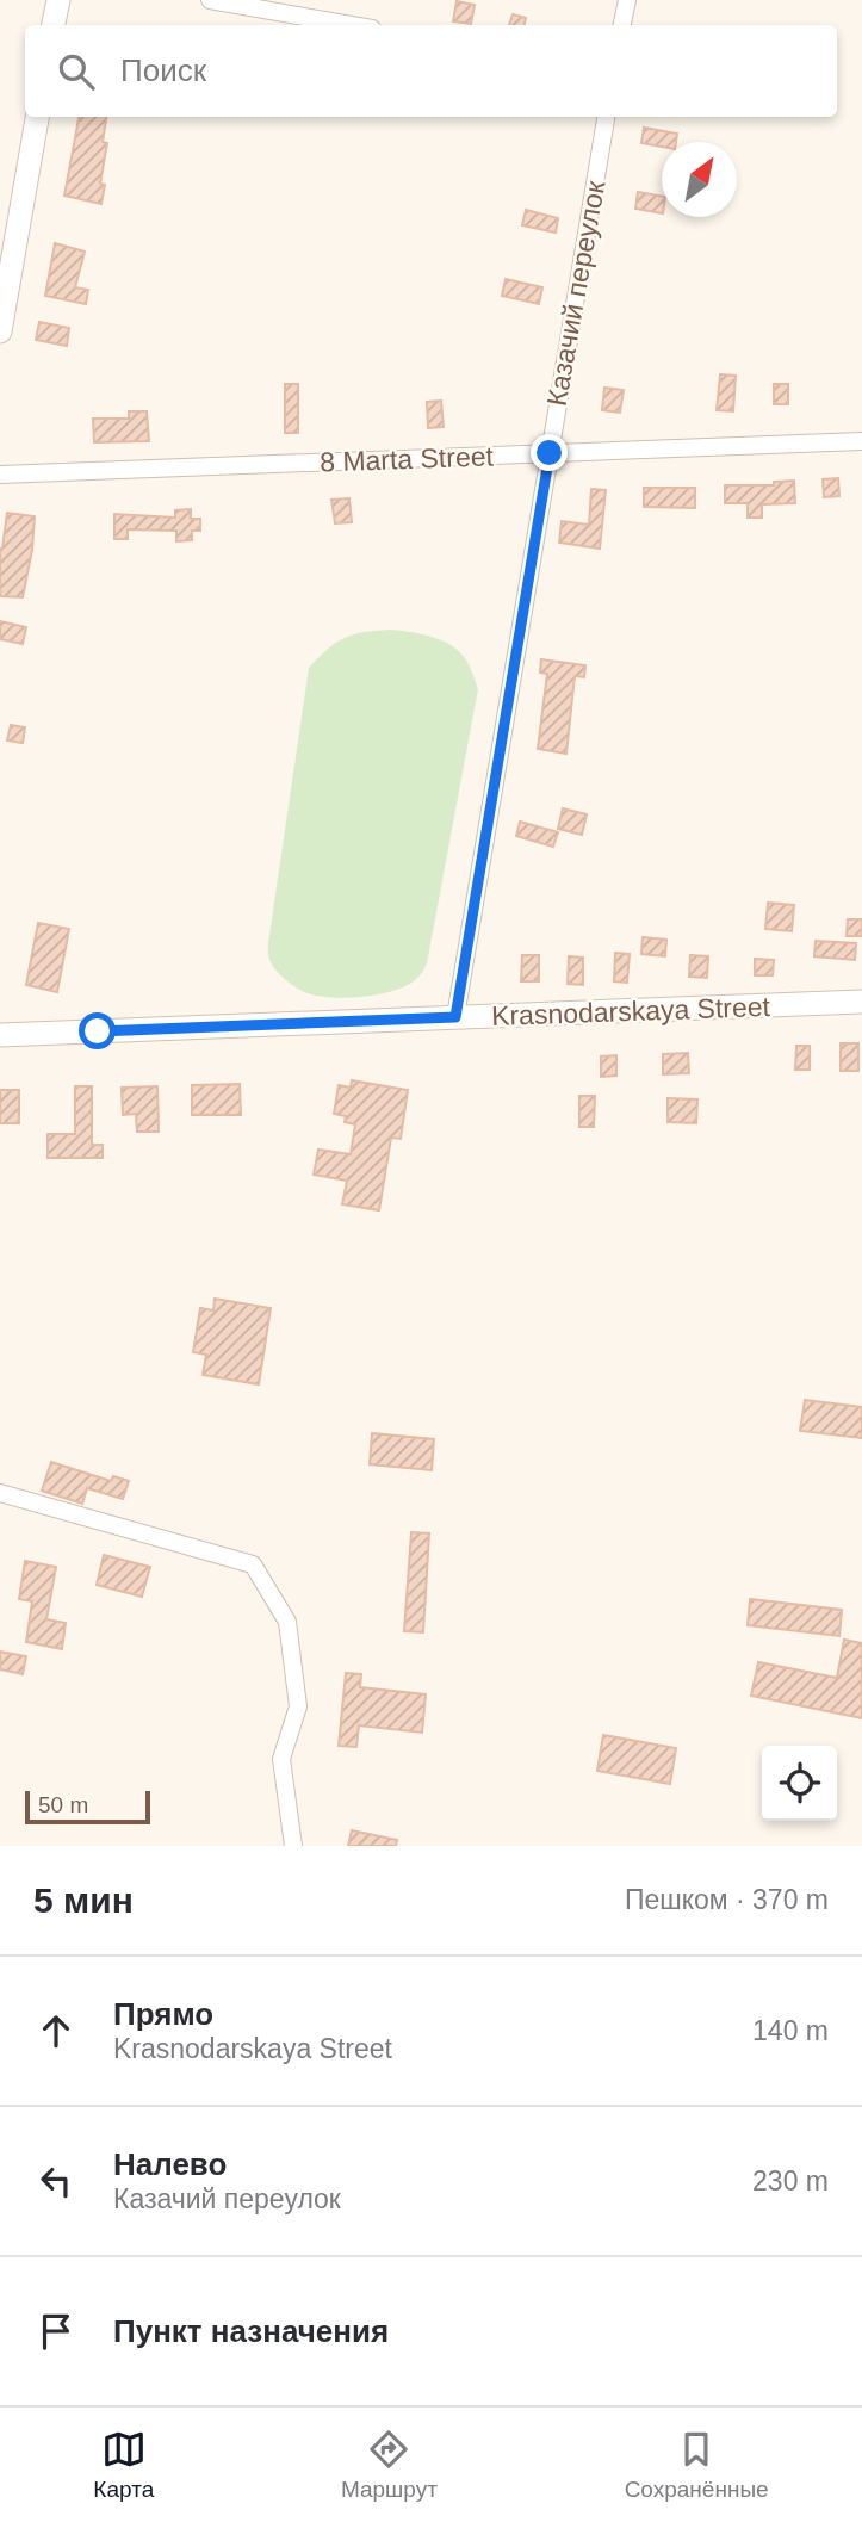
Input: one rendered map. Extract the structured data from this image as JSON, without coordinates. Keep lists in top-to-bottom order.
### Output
{
  "streets": {
    "street": ["Казачий переулок", "8 Marta Street", "Krasnodarskaya Street"]
  },
  "crossings": [
    ["Казачий переулок", "8 Marta Street"],
    ["Казачий переулок", "Krasnodarskaya Street"]
  ],
  "scale_bar": "50 m",
  "north": "top right",
  "page": {
    "search": "Поиск",
    "scale": "50 m",
    "heading": ["5 мин", "Пешком · 370 m"],
    "list": [
      ["Прямо", "Krasnodarskaya Street", "140 m"],
      ["Налево", "Казачий переулок", "230 m"],
      "Пункт назначения"
    ],
    "nav": ["Карта", "Маршрут", "Сохранённые"]
  }
}
